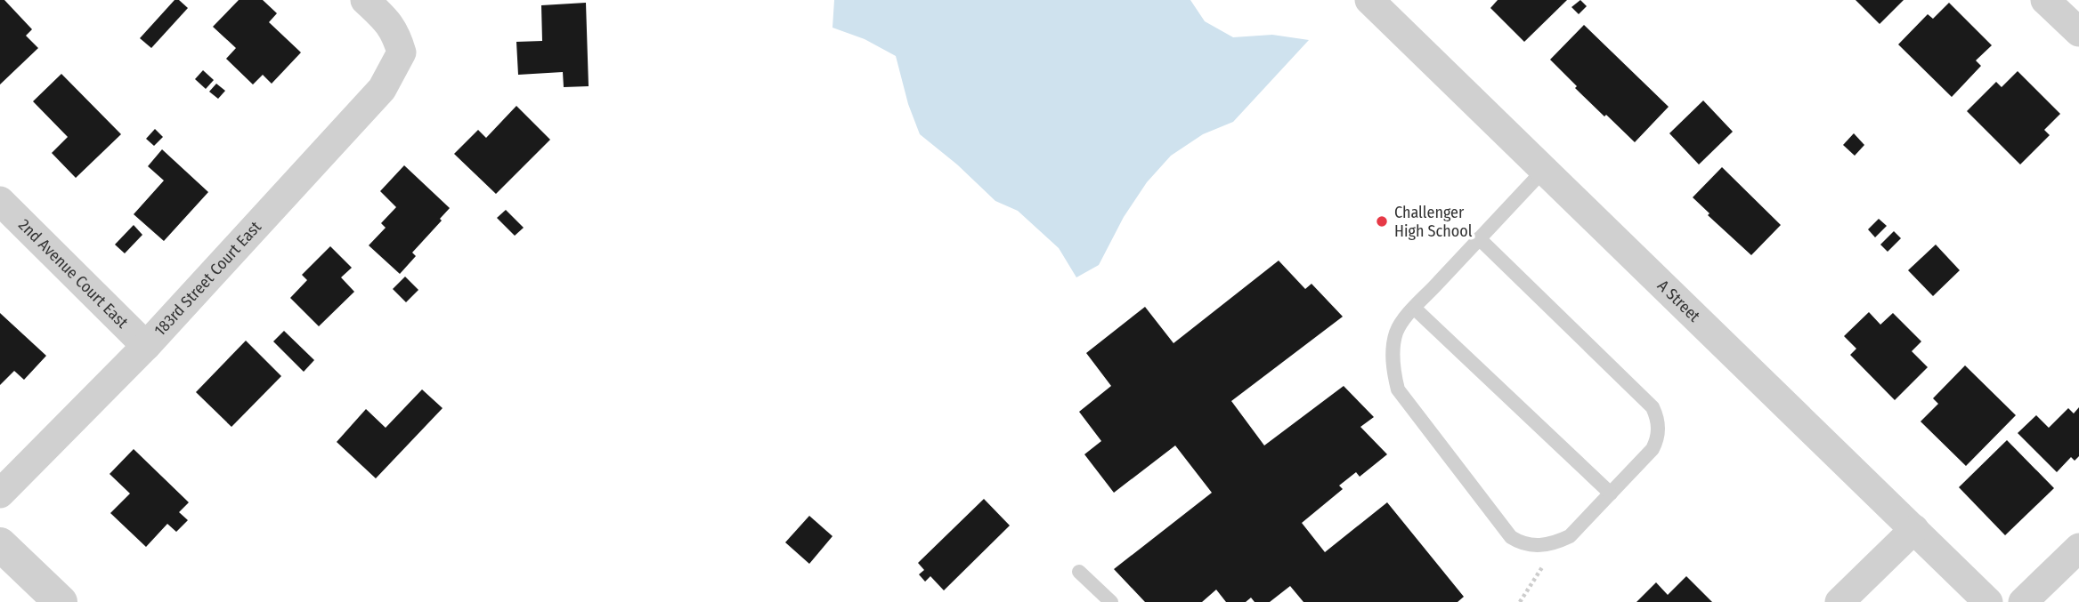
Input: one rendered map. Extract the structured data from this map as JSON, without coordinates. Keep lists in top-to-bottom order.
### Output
{
  "streets": {
    "street": ["2nd Avenue Court East", "183rd Street Court East", "A Street"]
  },
  "crossings": [
    ["2nd Avenue Court East", "183rd Street Court East"]
  ],
  "places": ["Challenger High School"]
}
